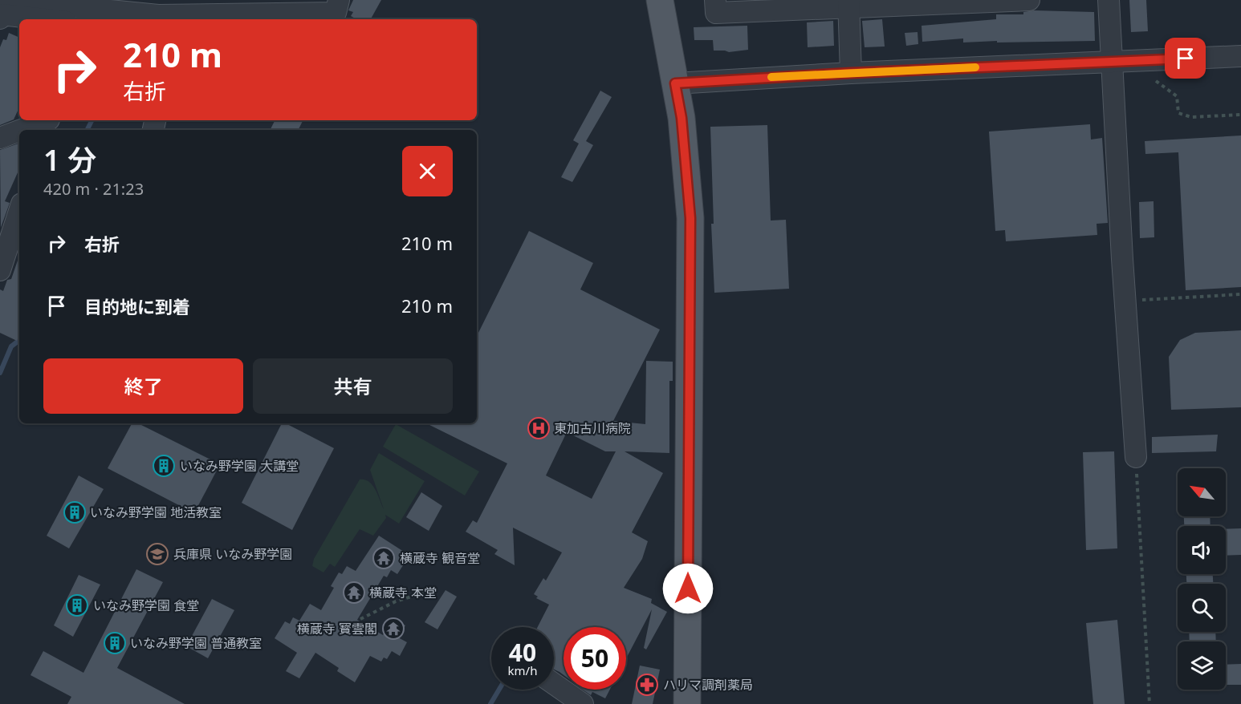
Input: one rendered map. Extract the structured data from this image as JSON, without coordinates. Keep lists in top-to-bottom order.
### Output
{
  "places": {
    "hospital": ["東加古川病院"],
    "building": [
      "いなみ野学園 大講堂",
      "いなみ野学園 地活教室",
      "いなみ野学園 食堂",
      "いなみ野学園 普通教室"
    ],
    "school or university": ["兵庫県 いなみ野学園"],
    "temple": ["横蔵寺 観音堂", "横蔵寺 本堂", "横蔵寺 寳雲閣"],
    "pharmacy": ["ハリマ調剤薬局"]
  },
  "north": "top left",
  "page": {
    "turn": ["210 m", "右折"],
    "heading": ["1 分", "420 m · 21:23"],
    "list": [
      {
        "name": "右折",
        "value": "210 m"
      },
      {
        "name": "目的地に到着",
        "value": "210 m"
      }
    ],
    "buttons": ["終了", "共有"],
    "speed": "40 km/h",
    "limit": "50"
  }
}
